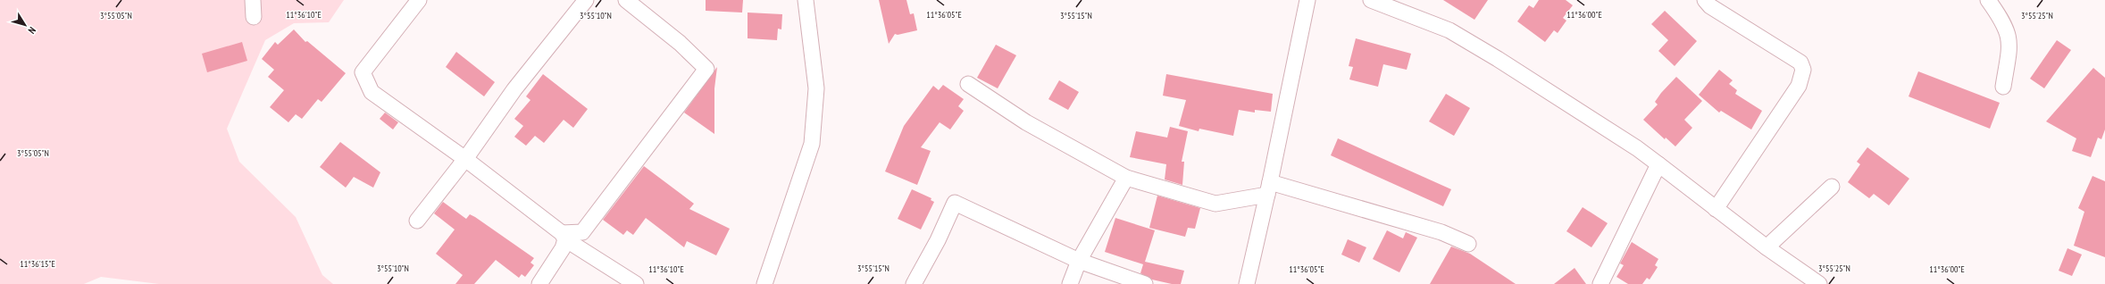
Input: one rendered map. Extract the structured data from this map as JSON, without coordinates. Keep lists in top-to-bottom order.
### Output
{
  "north": "bottom right",
  "coordinates": [
    "11°36'10\"E",
    "11°36'05\"E",
    "11°36'00\"E",
    "3°55'05\"N",
    "3°55'10\"N",
    "3°55'15\"N",
    "3°55'25\"N",
    "11°36'15\"E"
  ]
}
